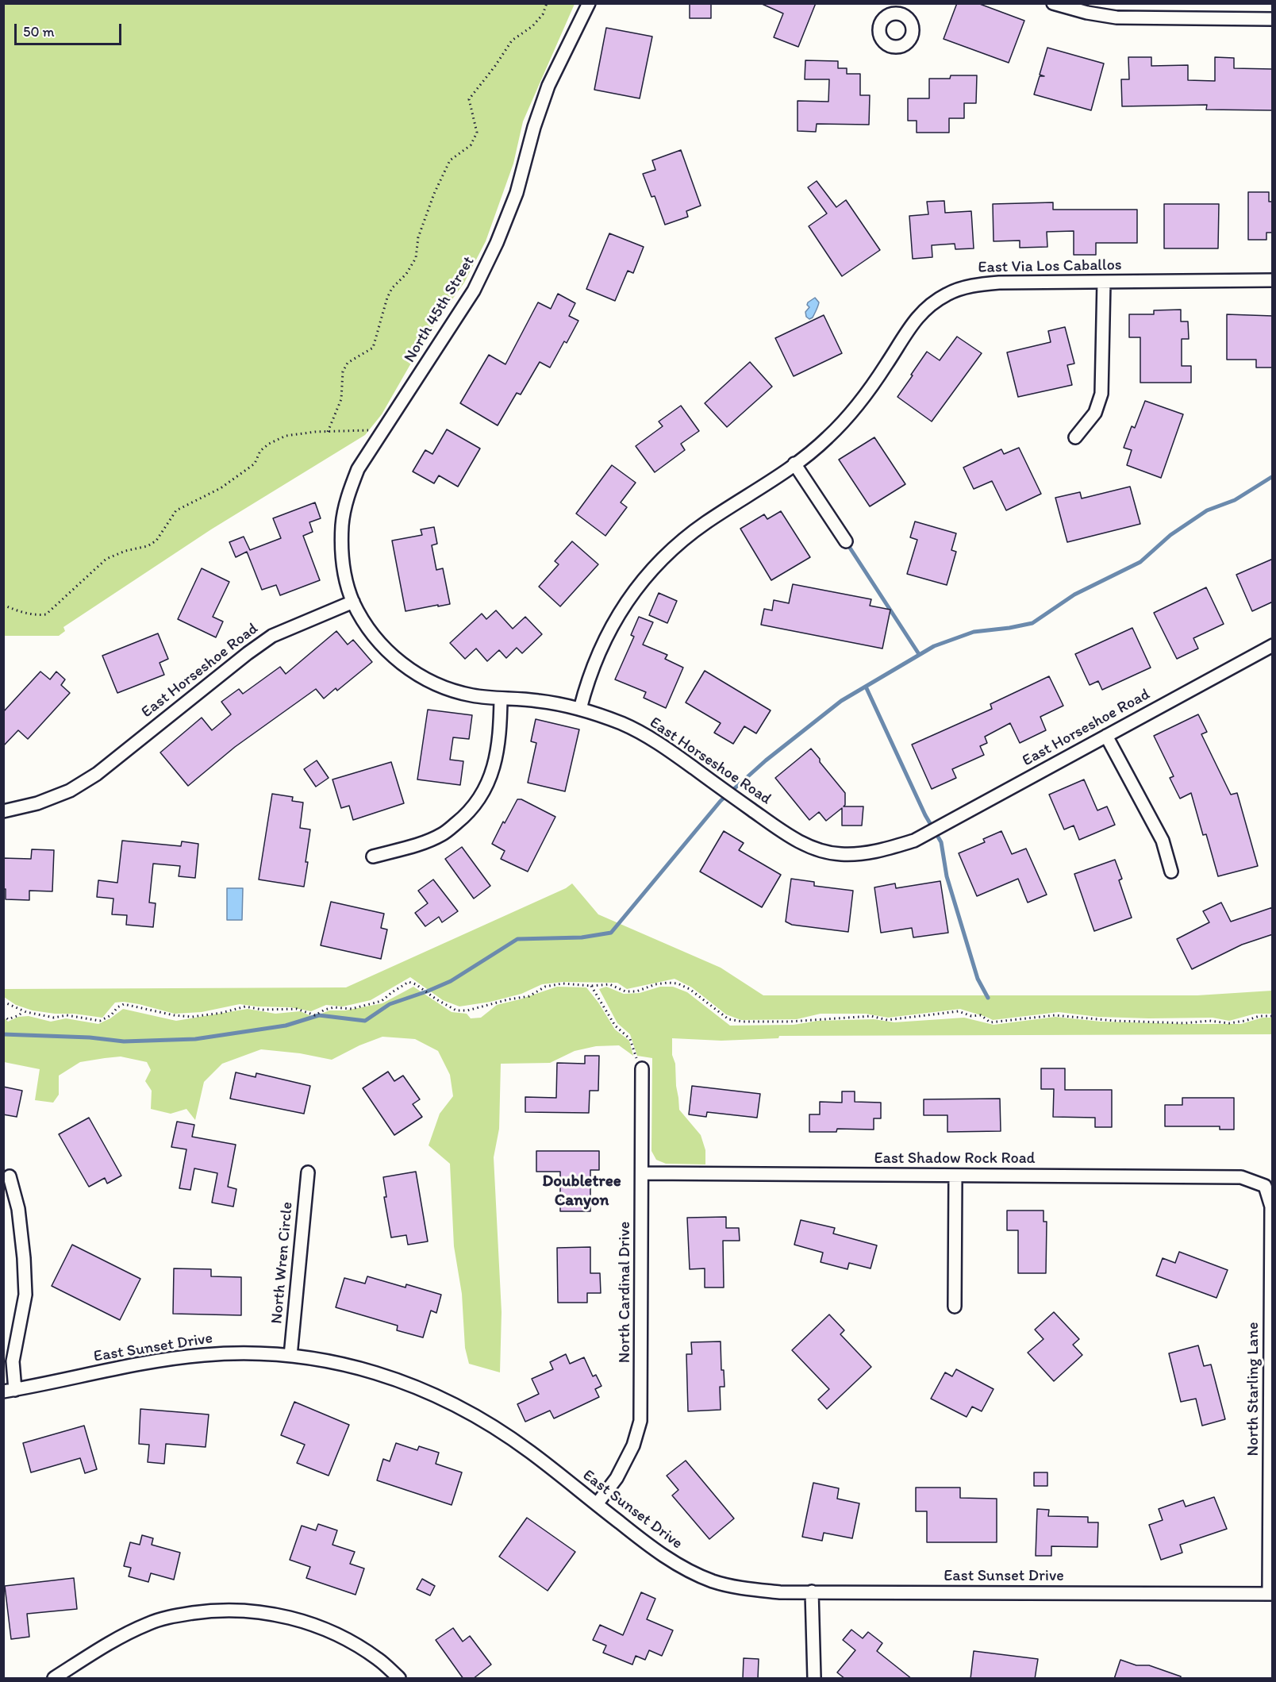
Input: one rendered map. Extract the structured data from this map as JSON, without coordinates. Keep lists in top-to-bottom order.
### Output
{
  "streets": {
    "street": [
      "East Via Los Caballos",
      "North 45th Street",
      "East Horseshoe Road",
      "East Shadow Rock Road",
      "North Wren Circle",
      "North Cardinal Drive",
      "East Sunset Drive",
      "North Starling Lane"
    ]
  },
  "crossings": [
    ["East Via Los Caballos", "East Horseshoe Road"],
    ["North 45th Street", "East Horseshoe Road"],
    ["East Shadow Rock Road", "North Cardinal Drive"],
    ["East Shadow Rock Road", "North Starling Lane"],
    ["North Wren Circle", "East Sunset Drive"],
    ["North Cardinal Drive", "East Sunset Drive"],
    ["East Sunset Drive", "North Starling Lane"]
  ],
  "districts": ["Doubletree Canyon"],
  "scale_bar": "50 m"
}
